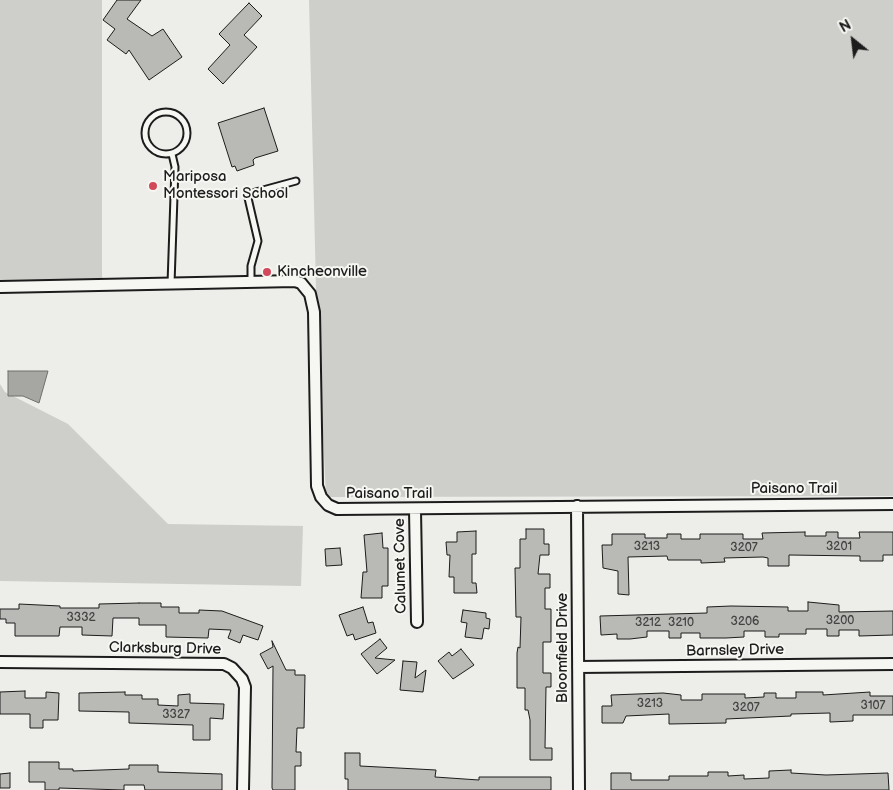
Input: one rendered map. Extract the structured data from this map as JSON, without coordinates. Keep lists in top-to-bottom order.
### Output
{
  "streets": {
    "street": [
      "Paisano Trail",
      "Calumet Cove",
      "Bloomfield Drive",
      "Clarksburg Drive",
      "Barnsley Drive"
    ]
  },
  "crossings": [
    ["Paisano Trail", "Calumet Cove"],
    ["Paisano Trail", "Bloomfield Drive"],
    ["Bloomfield Drive", "Barnsley Drive"]
  ],
  "places": ["Mariposa Montessori School", "Kincheonville"],
  "house_numbers": [
    "3213",
    "3201",
    "3207",
    "3332",
    "3200",
    "3206",
    "3212",
    "3210",
    "3213",
    "3107",
    "3207",
    "3327"
  ],
  "north": "top left"
}
